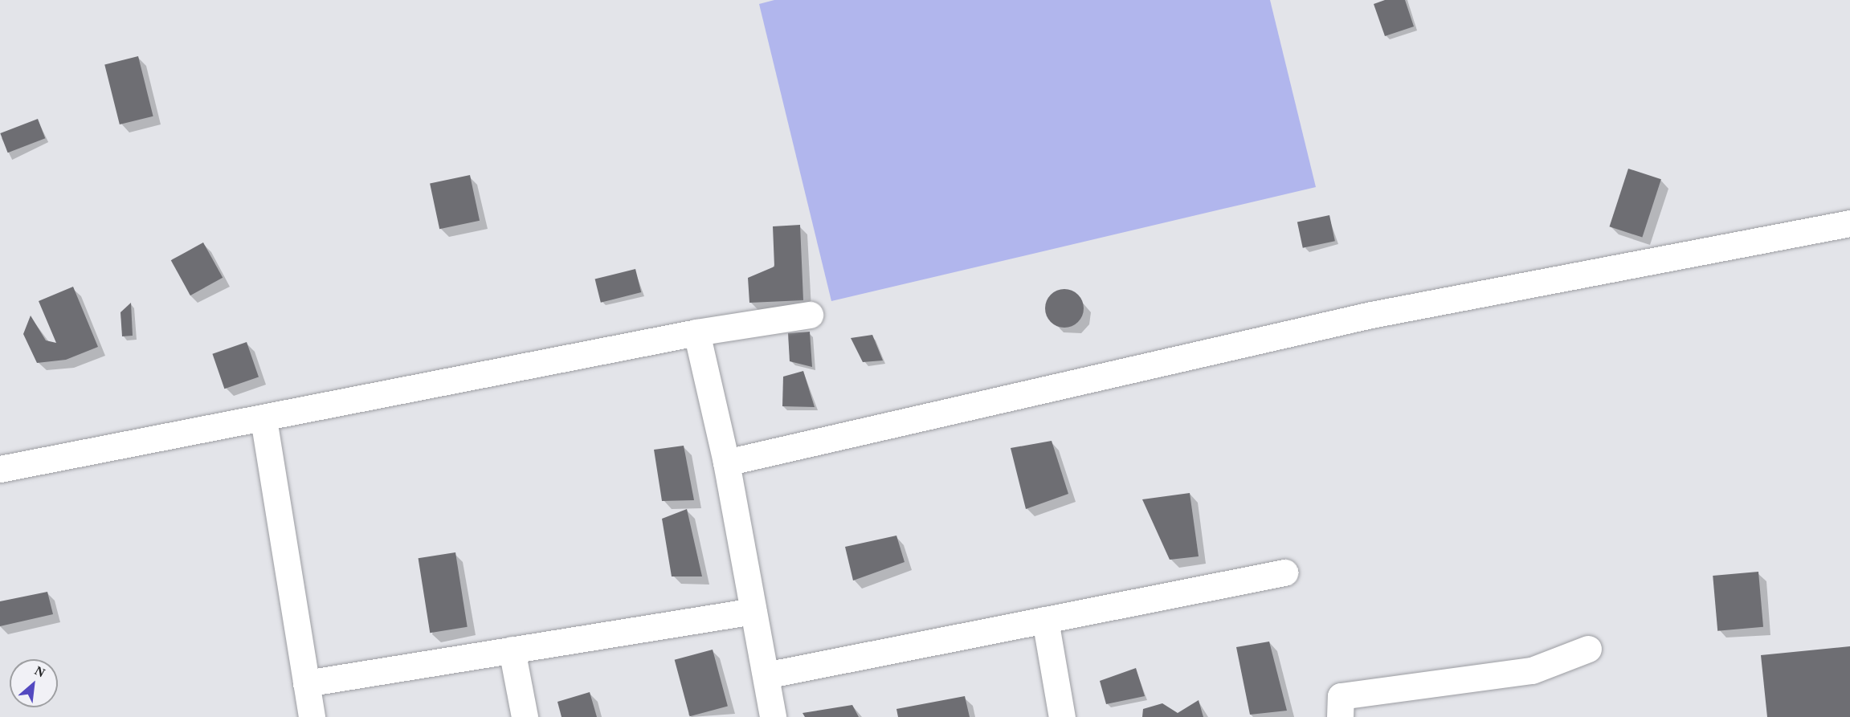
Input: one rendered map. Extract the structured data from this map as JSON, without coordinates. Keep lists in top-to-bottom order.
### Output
{
  "north": "top right"
}
